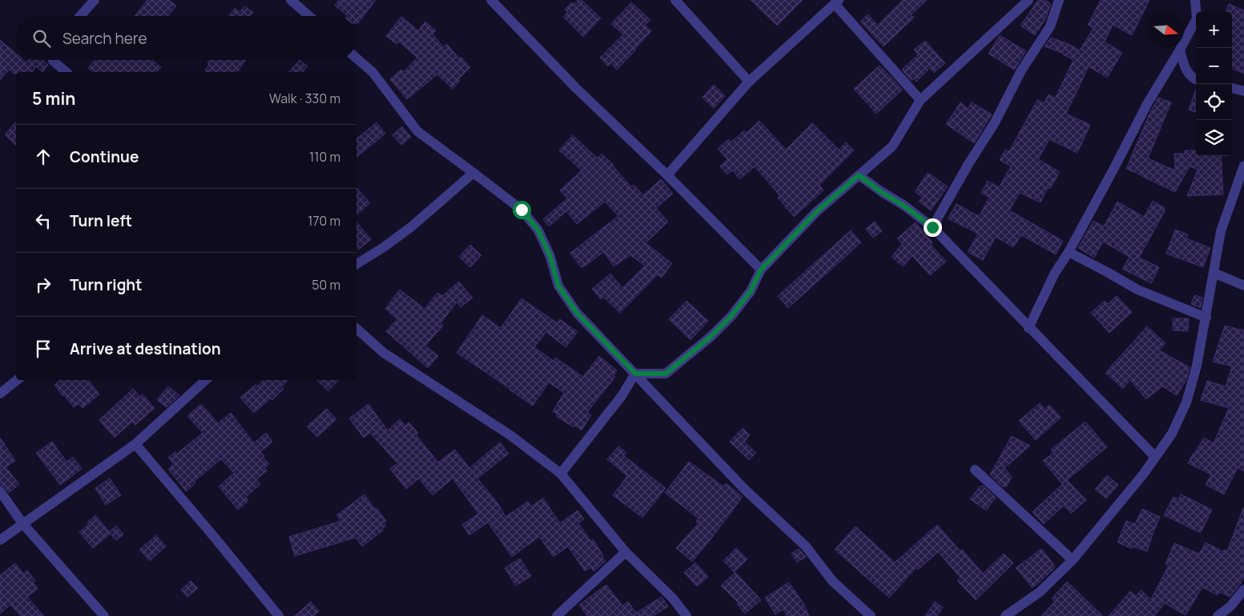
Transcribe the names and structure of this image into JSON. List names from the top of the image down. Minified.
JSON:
{"north":"right","page":{"map_buttons":["+","−"],"search":"Search here","heading":["5 min","Walk · 330 m"],"list":[["Continue","110 m"],["Turn left","170 m"],["Turn right","50 m"],"Arrive at destination"]}}
